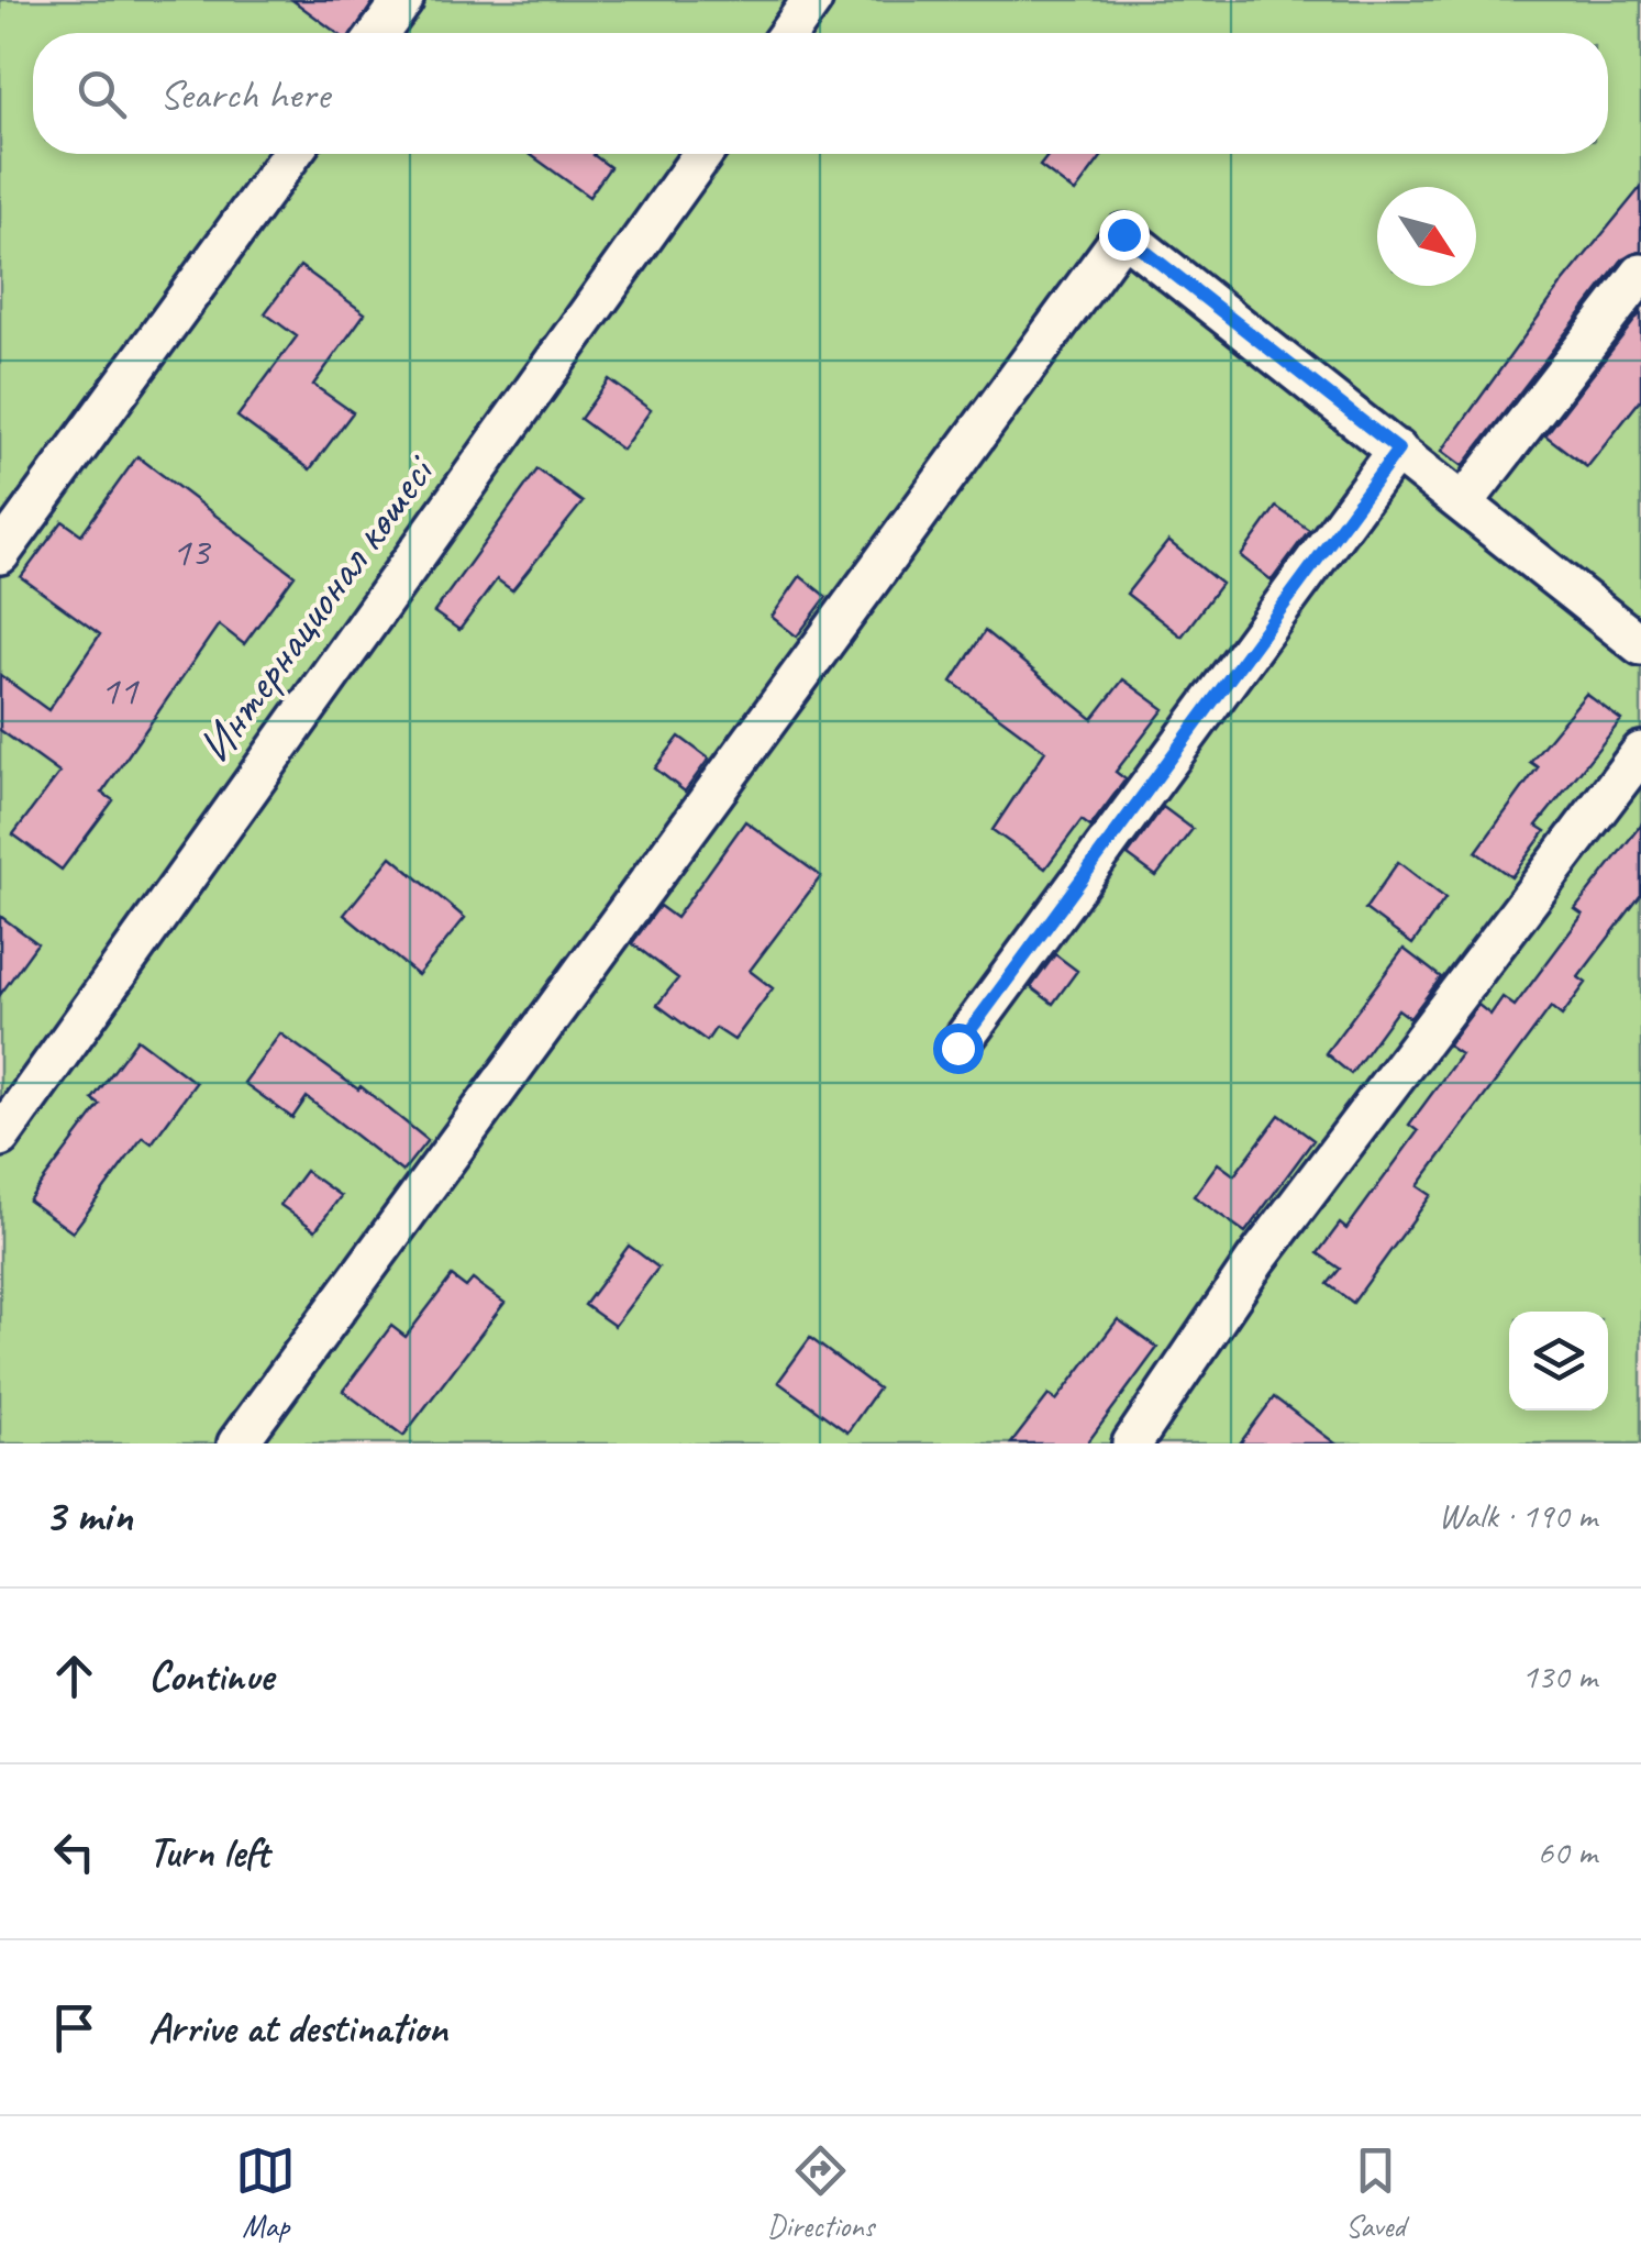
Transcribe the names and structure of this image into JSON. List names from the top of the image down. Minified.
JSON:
{"streets":{"street":["Интернационал көшесі"]},"house_numbers":["13","11"],"north":"bottom right","page":{"search":"Search here","heading":["3 min","Walk · 190 m"],"list":[["Continue","130 m"],["Turn left","60 m"],"Arrive at destination"],"nav":["Map","Directions","Saved"]}}
